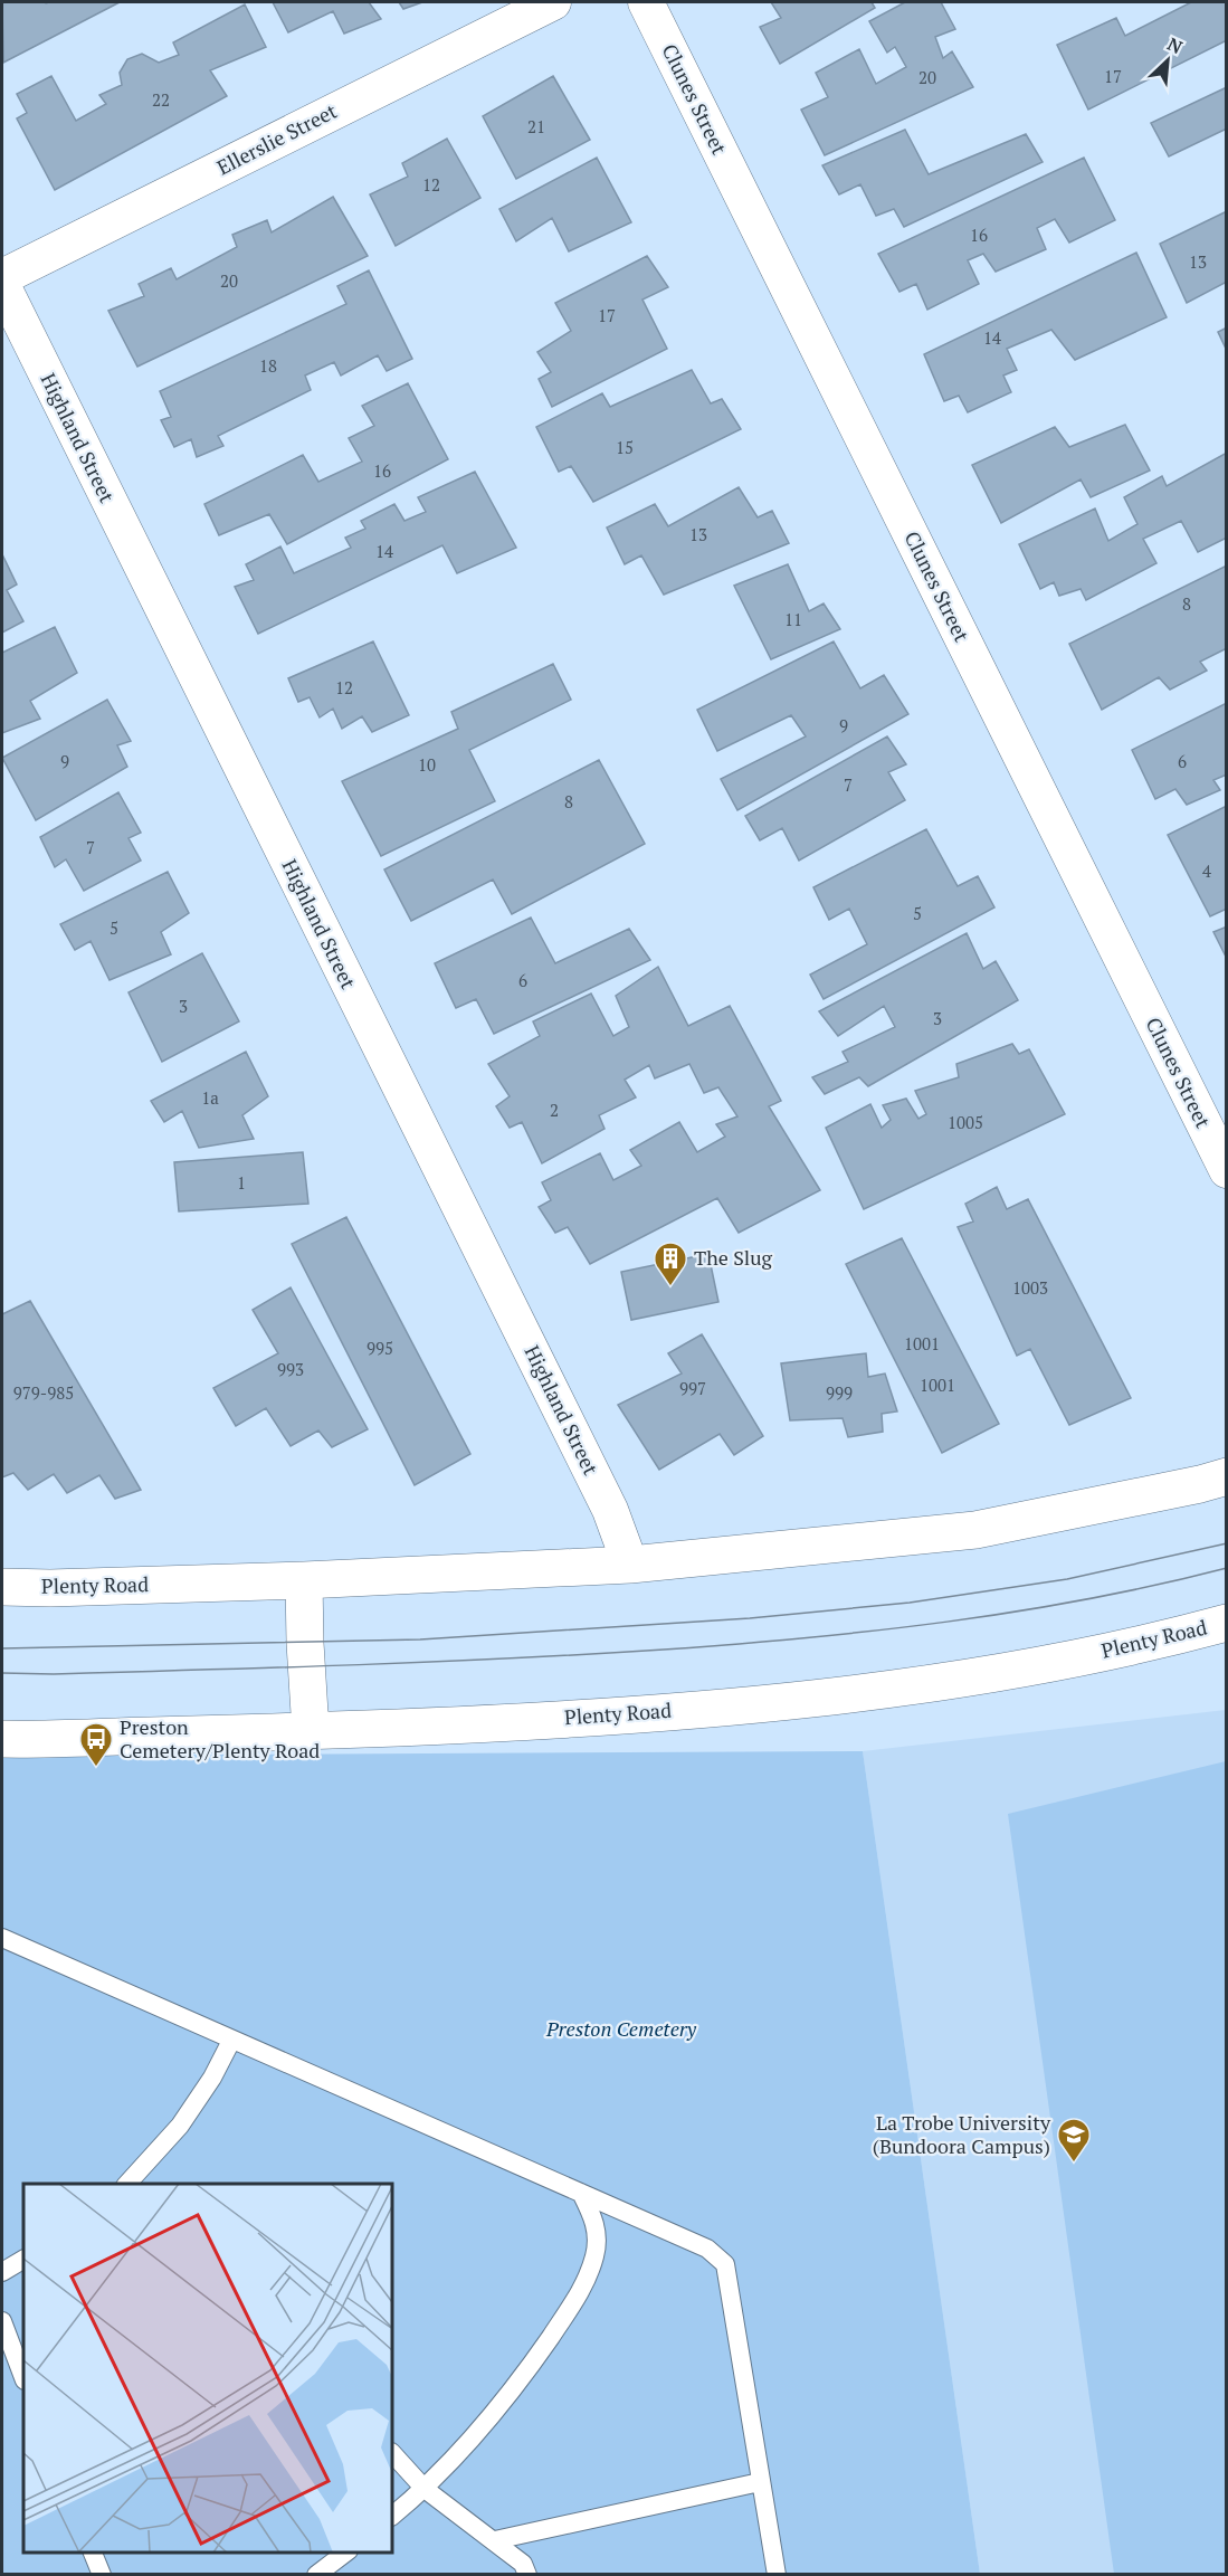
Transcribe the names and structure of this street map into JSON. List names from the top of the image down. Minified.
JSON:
{"streets":{"highway":["Plenty Road"],"street":["Clunes Street","Ellerslie Street","Highland Street"]},"crossings":[["Highland Street","Plenty Road"]],"parks":["Preston Cemetery"],"places":{"building":["The Slug"],"bus stop":["Preston Cemetery/Plenty Road"],"school or university":["La Trobe University (Bundoora Campus)"]},"house_numbers":["17","20","22","21","12","16","13","20","17","14","18","15","16","13","14","8","11","12","9","9","6","10","7","8","7","4","5","5","6","3","3","1a","2","1005","1","1003","1001","995","993","1001","997","979-985","999"],"north":"top right"}
